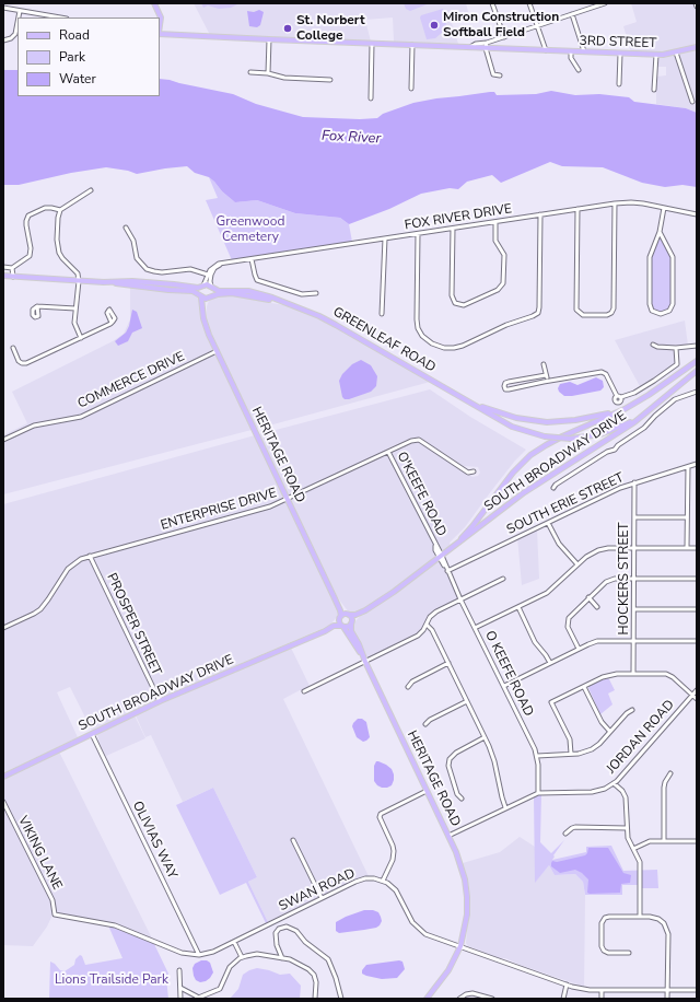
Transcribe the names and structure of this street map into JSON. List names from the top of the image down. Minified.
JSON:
{"streets":{"main road":["3RD STREET","GREENLEAF ROAD","HERITAGE ROAD","SOUTH BROADWAY DRIVE"],"street":["FOX RIVER DRIVE","COMMERCE DRIVE","O'KEEFE ROAD","SOUTH ERIE STREET","ENTERPRISE DRIVE","HOCKERS STREET","PROSPER STREET","O KEEFE ROAD","JORDAN ROAD","OLIVIAS WAY","VIKING LANE","SWAN ROAD"]},"crossings":[["GREENLEAF ROAD","HERITAGE ROAD"],["COMMERCE DRIVE","HERITAGE ROAD"],["HERITAGE ROAD","SOUTH BROADWAY DRIVE"],["HERITAGE ROAD","ENTERPRISE DRIVE"],["HERITAGE ROAD","JORDAN ROAD"],["SOUTH BROADWAY DRIVE","O'KEEFE ROAD"],["SOUTH BROADWAY DRIVE","PROSPER STREET"],["SOUTH BROADWAY DRIVE","OLIVIAS WAY"],["O'KEEFE ROAD","ENTERPRISE DRIVE"],["O'KEEFE ROAD","O KEEFE ROAD"],["SOUTH ERIE STREET","HOCKERS STREET"],["SOUTH ERIE STREET","O KEEFE ROAD"],["ENTERPRISE DRIVE","PROSPER STREET"],["O KEEFE ROAD","JORDAN ROAD"],["OLIVIAS WAY","SWAN ROAD"],["VIKING LANE","SWAN ROAD"]],"water":["Fox River"],"parks":["Greenwood Cemetery","Lions Trailside Park"],"places":["Miron Construction Softball Field","St. Norbert College"],"legend":["Road","Park","Water"]}
